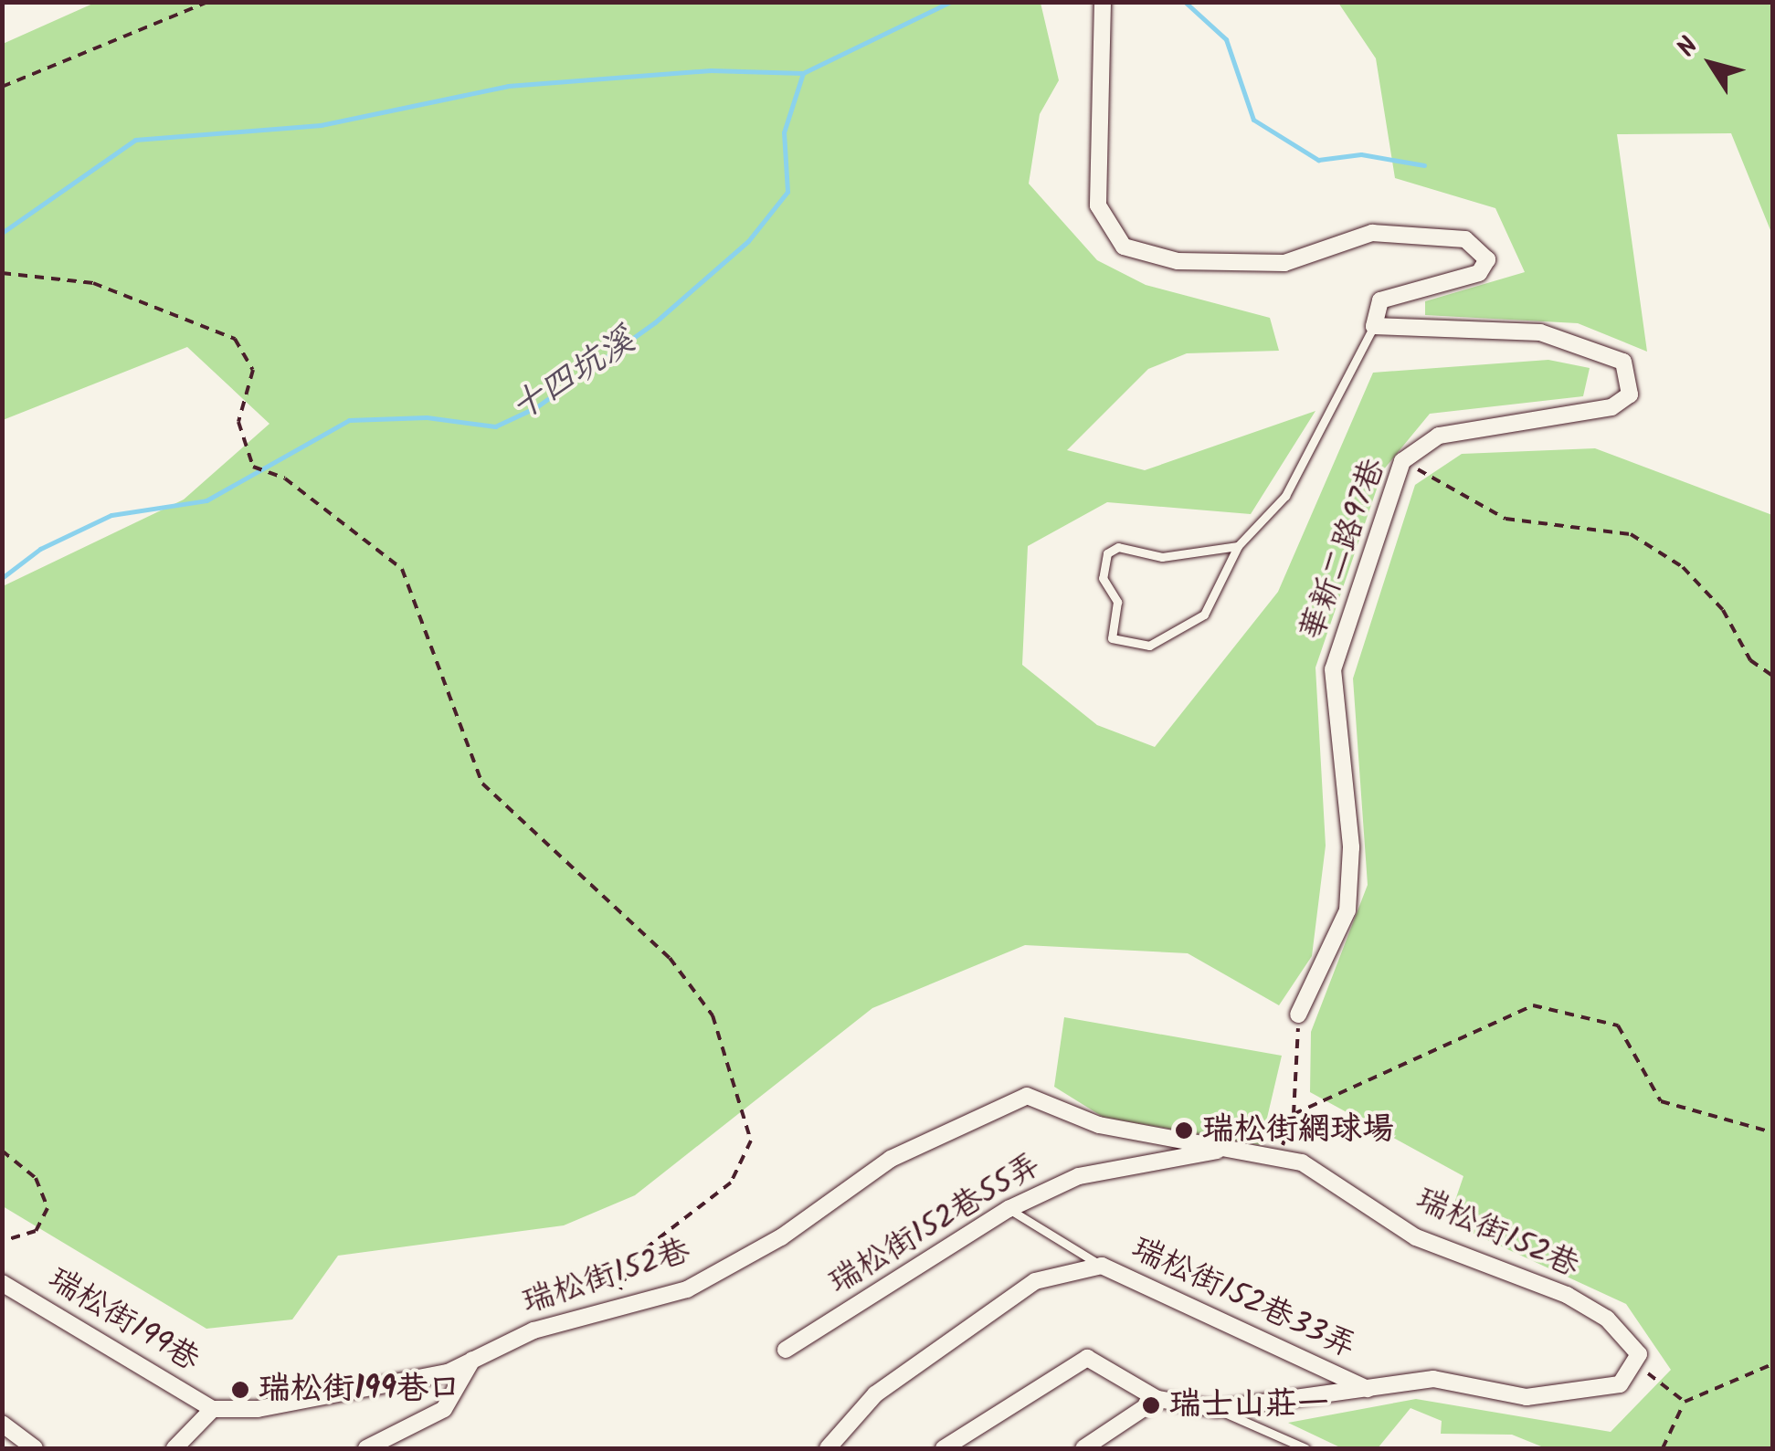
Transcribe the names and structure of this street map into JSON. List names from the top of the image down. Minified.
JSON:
{"streets":{"street":["華新二路97巷","瑞松街152巷55弄","瑞松街152巷","瑞松街152巷33弄","瑞松街199巷"]},"crossings":[["瑞松街152巷55弄","瑞松街152巷"],["瑞松街152巷","瑞松街199巷"]],"water":["十四坑溪"],"places":["瑞松街網球場","瑞松街199巷口","瑞士山莊一"],"north":"top left"}
